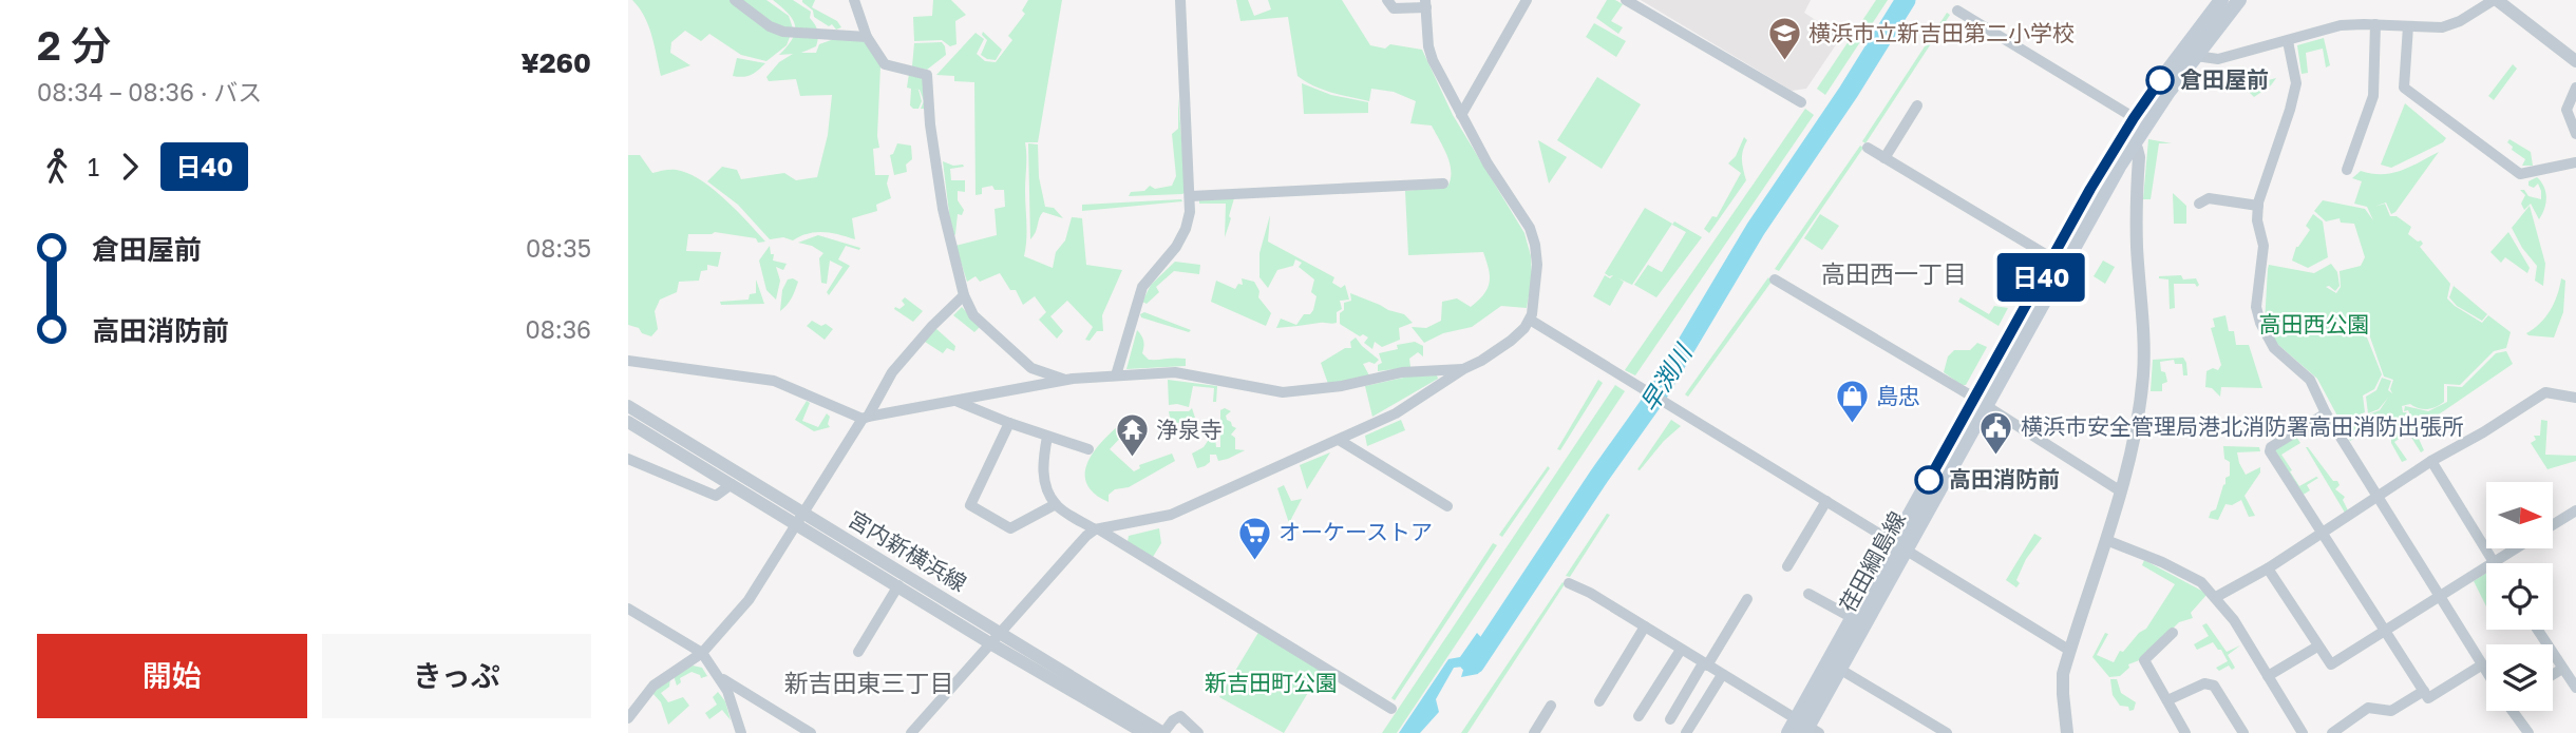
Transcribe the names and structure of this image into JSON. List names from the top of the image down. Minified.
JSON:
{"streets":{"main road":["荏田綱島線"],"street":["宮内新横浜線"]},"districts":["高田西一丁目","新吉田東三丁目"],"water":["早渕川"],"parks":["高田西公園","新吉田町公園"],"places":{"school or university":["横浜市立新吉田第二小学校"],"other":["倉田屋前","高田消防前"],"shop":["島忠"],"public building":["横浜市安全管理局港北消防署高田消防出張所"],"temple":["浄泉寺"],"supermarket":["オーケーストア"]},"lines":["bus line 日40"],"north":"right","page":{"heading":["2 分","08:34 – 08:36 · バス","¥260"],"on_map":"日40","legs":["1","日40"],"list":[{"name":"倉田屋前","value":"08:35"},{"name":"高田消防前","value":"08:36"}],"buttons":["開始","きっぷ"]}}
